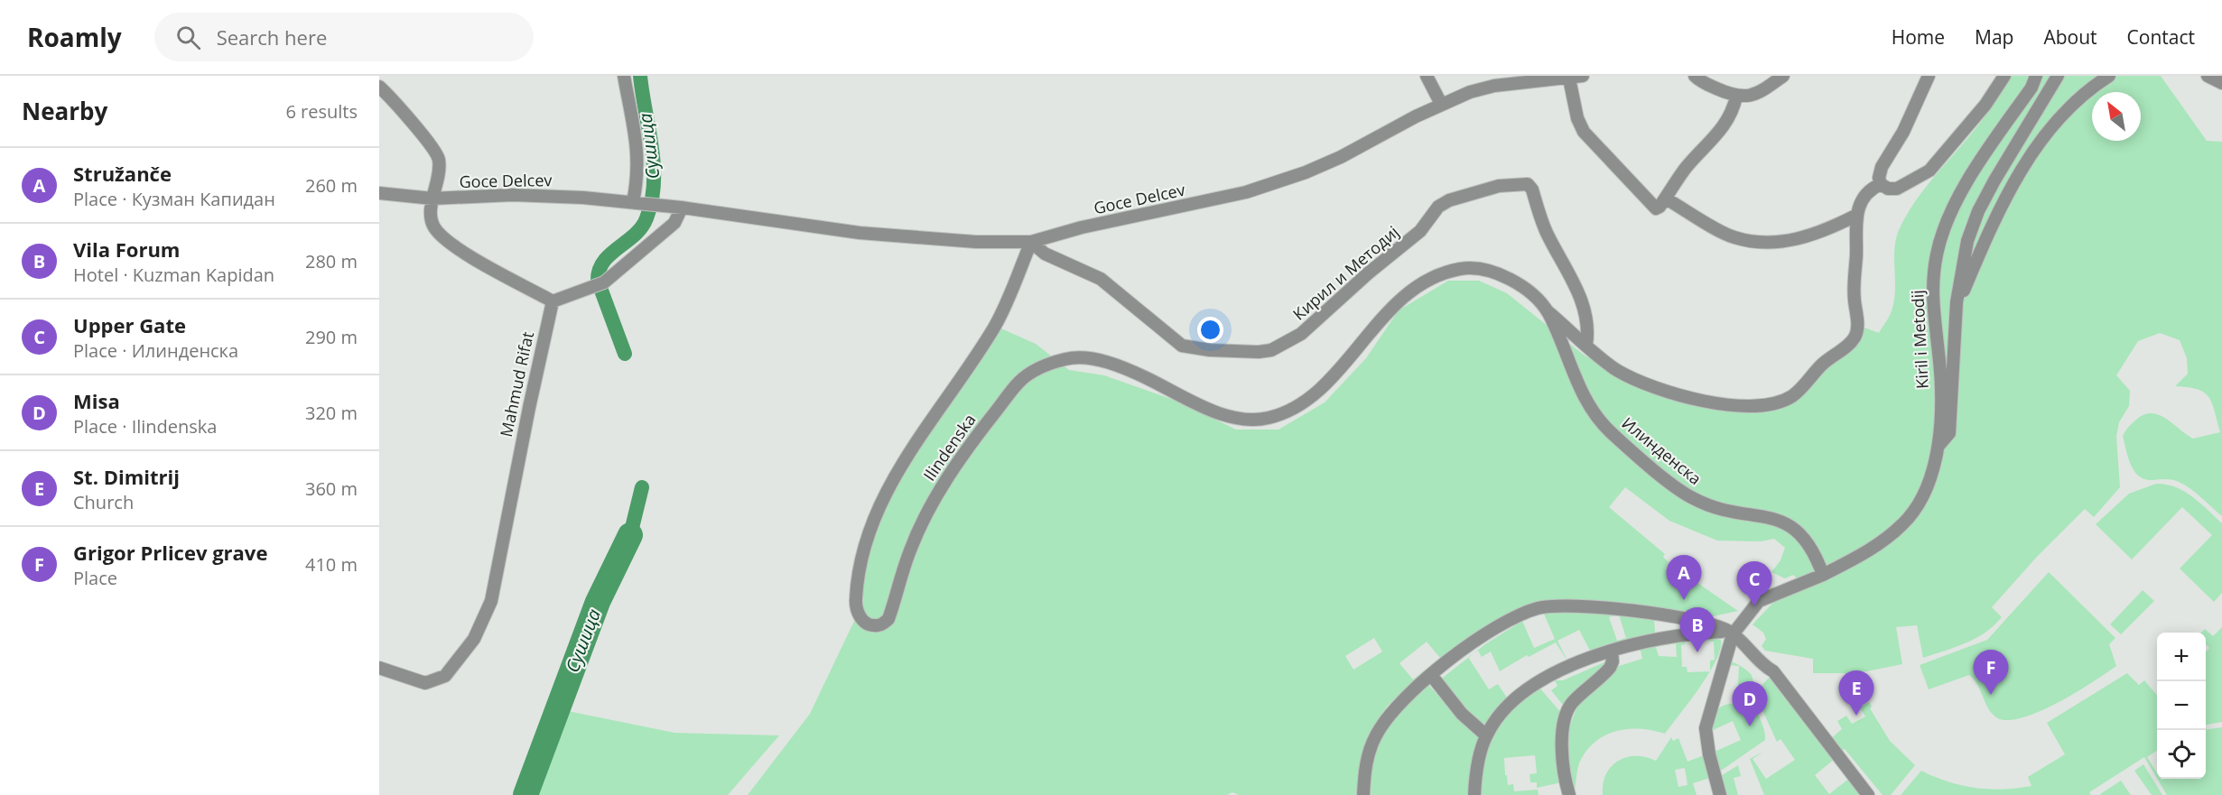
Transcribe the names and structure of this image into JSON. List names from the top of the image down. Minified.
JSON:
{"streets":{"street":["Goce Delcev","Кирил и Методиј","Kiril i Metodij","Mahmud Rifat","Ilindenska","Илинденска"]},"crossings":[["Goce Delcev","Кирил и Методиј"],["Goce Delcev","Ilindenska"],["Кирил и Методиј","Ilindenska"],["Kiril i Metodij","Илинденска"],["Ilindenska","Илинденска"]],"water":["Сушица"],"north":"top left","page":{"header":"Roamly","search":"Search here","nav":["Home","Map","About","Contact"],"heading":["Nearby","6 results"],"list":[{"mark":"A","name":"Stružanče","note":"Place · Кузман Капидан","value":"260 m"},{"mark":"B","name":"Vila Forum","note":"Hotel · Kuzman Kapidan","value":"280 m"},{"mark":"C","name":"Upper Gate","note":"Place · Илинденска","value":"290 m"},{"mark":"D","name":"Misa","note":"Place · Ilindenska","value":"320 m"},{"mark":"E","name":"St. Dimitrij","note":"Church","value":"360 m"},{"mark":"F","name":"Grigor Prlicev grave","note":"Place","value":"410 m"}],"pins":["A","C","B","F","E","D"],"map_buttons":["+","−"]}}
